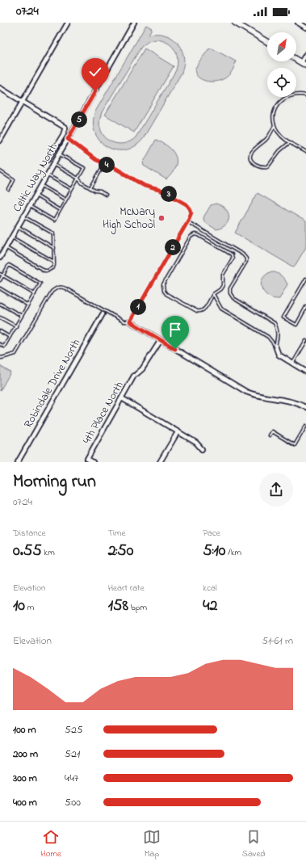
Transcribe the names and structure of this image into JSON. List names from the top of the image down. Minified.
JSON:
{"streets":{"street":["Celtic Way North","Robindale Drive North","4th Place North"]},"places":["McNary High School"],"north":"top right","page":{"status":"07:24","pins":["5","4","3","2","1"],"heading":["Morning run","07:24"],"stats":[["Distance","0.55 km"],["Time","2:50"],["Pace","5:10 /km"],["Elevation","10 m"],["Heart rate","158 bpm"],["kcal","42"]],"chart":["Elevation","51–61 m"],"list":[{"name":"100 m","note":"5:25"},{"name":"200 m","note":"5:21"},{"name":"300 m","note":"4:47"},{"name":"400 m","note":"5:00"}],"tabs":["Home","Map","Saved"]}}
